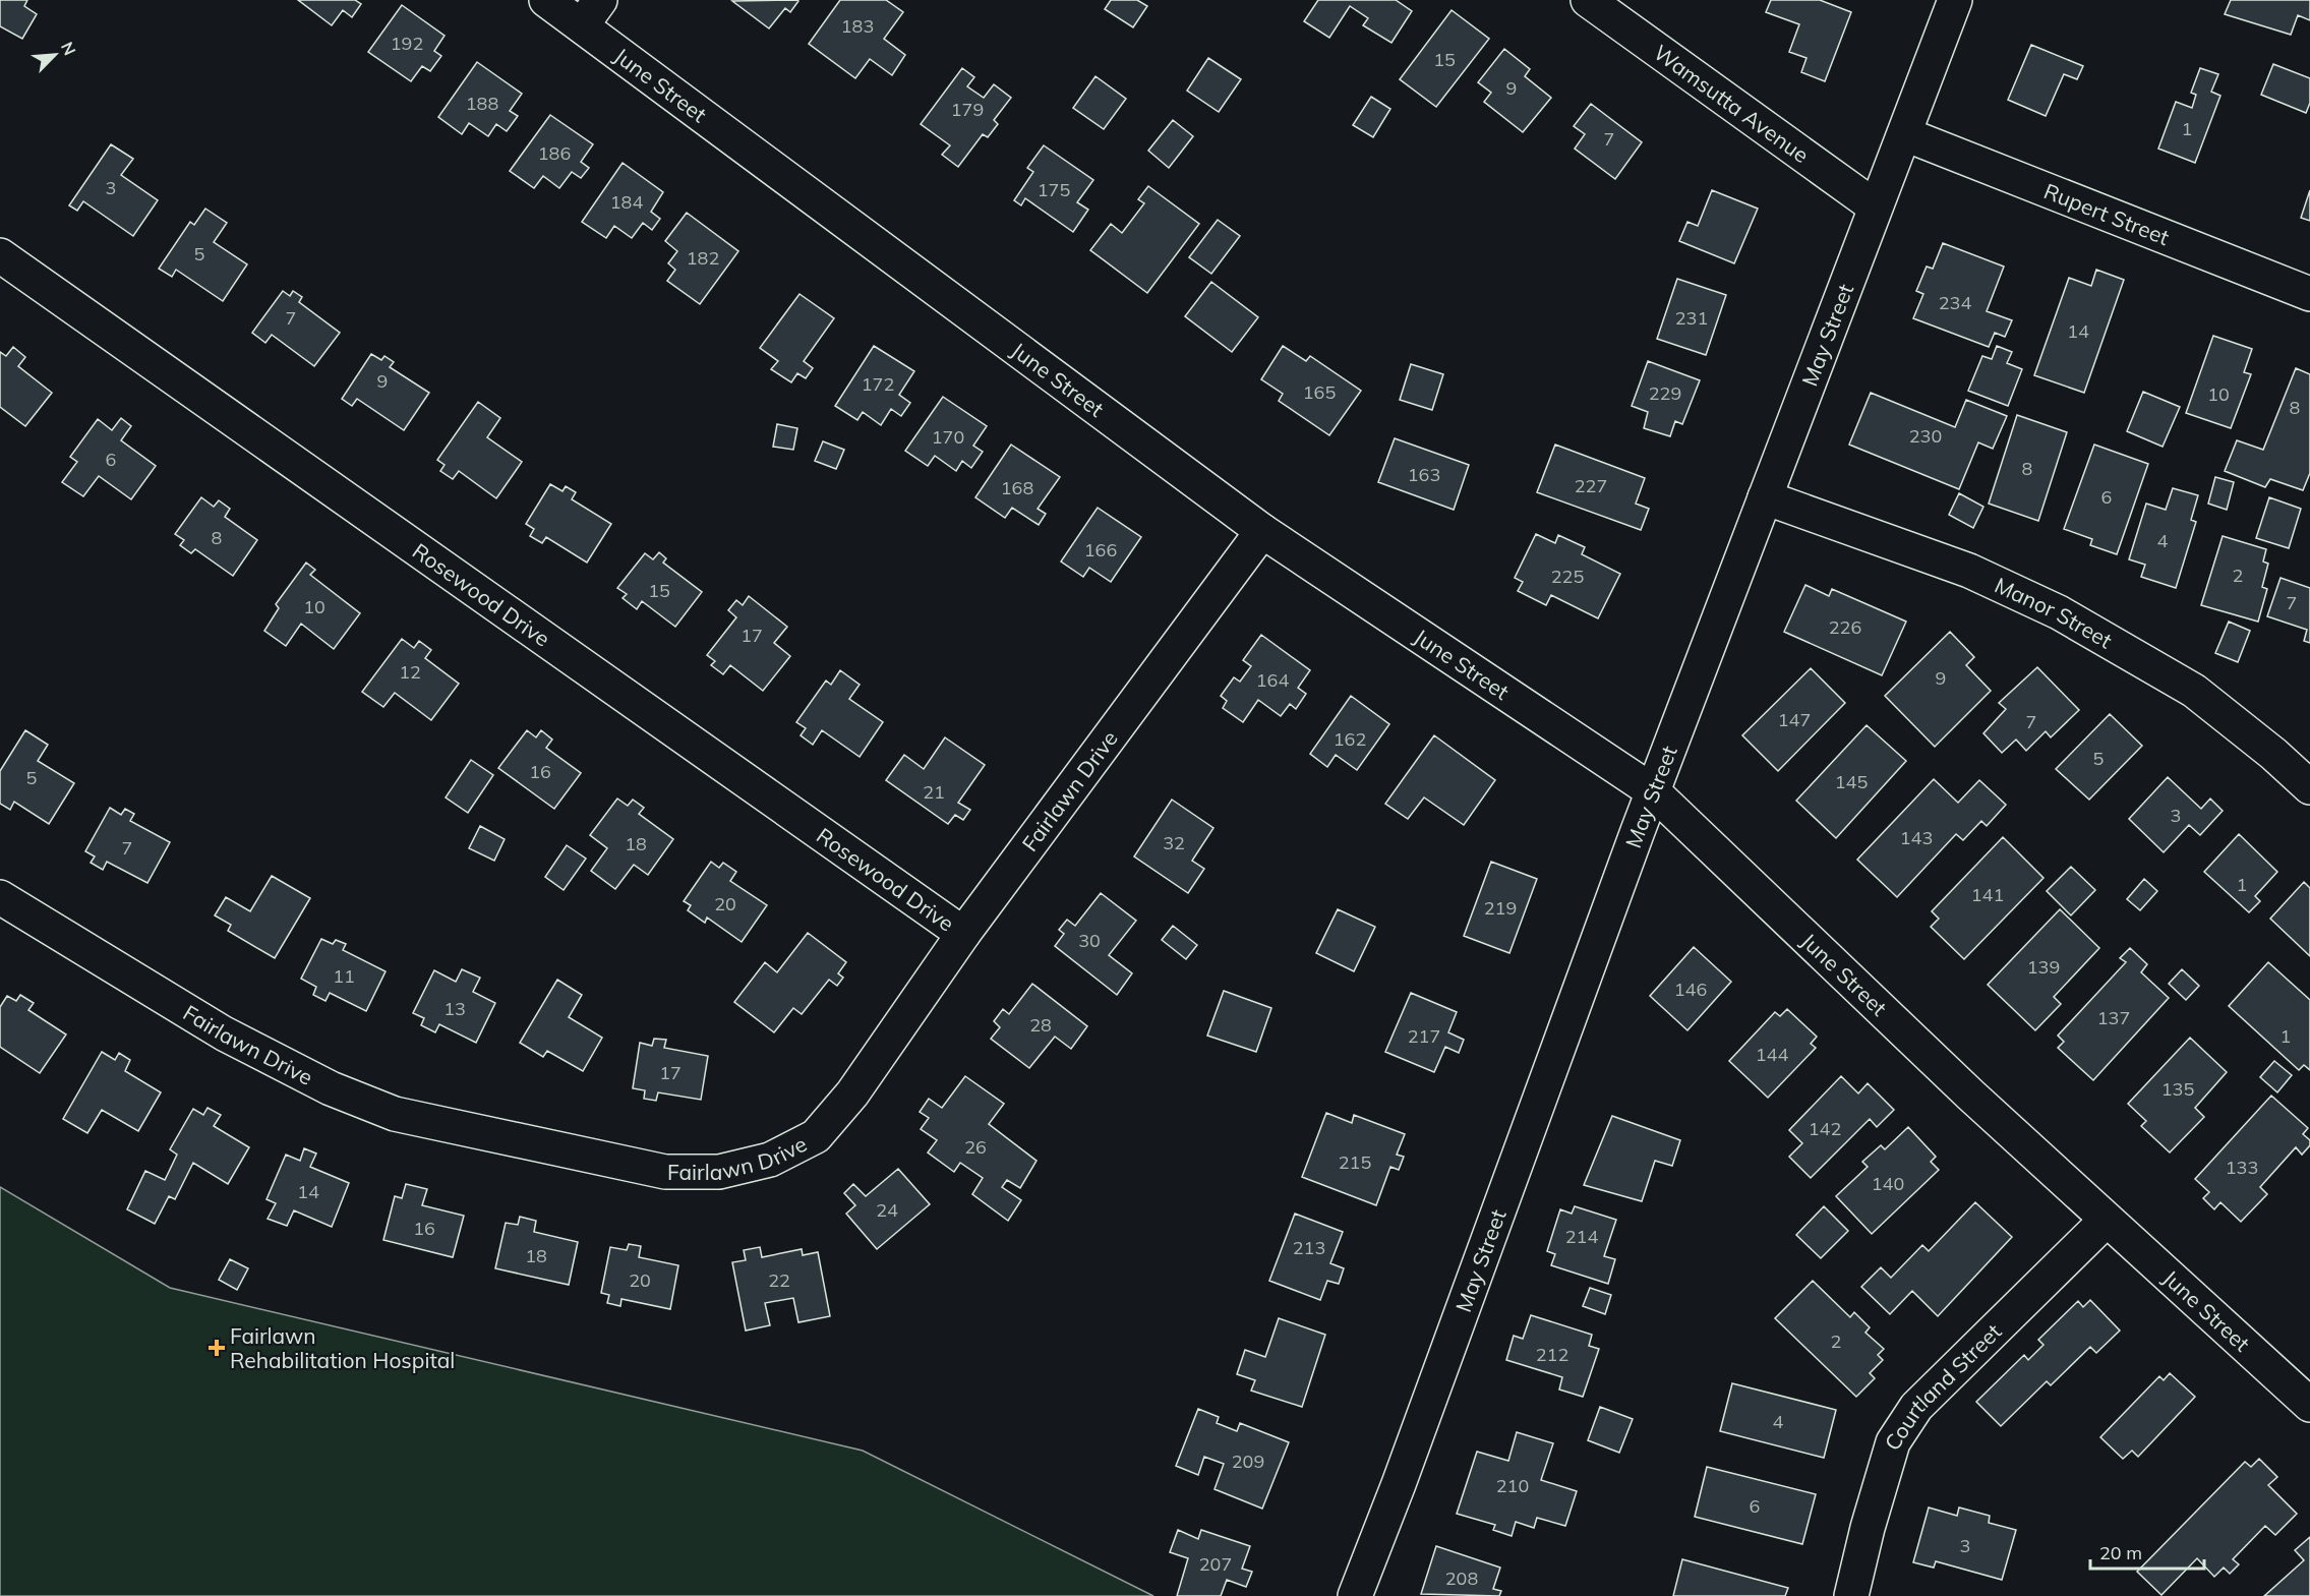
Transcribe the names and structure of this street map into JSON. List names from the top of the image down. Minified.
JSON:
{"streets":{"street":["June Street","Wamsutta Avenue","Rupert Street","May Street","Rosewood Drive","Manor Street","Fairlawn Drive","Courtland Street"]},"crossings":[["June Street","May Street"],["June Street","Fairlawn Drive"],["June Street","Courtland Street"],["Wamsutta Avenue","May Street"],["Rupert Street","May Street"],["May Street","Manor Street"],["Rosewood Drive","Fairlawn Drive"]],"places":{"health":["Fairlawn Rehabilitation Hospital"]},"house_numbers":["183","192","15","9","188","179","1","7","186","3","175","184","5","182","234","7","231","14","9","172","165","229","10","8","230","170","6","8","163","227","168","6","8","4","166","2","225","15","7","10","226","17","12","9","164","147","7","162","5","16","5","145","21","3","143","32","18","7","1","141","20","219","30","139","11","146","13","137","28","217","1","144","17","135","142","26","215","133","140","14","24","16","214","213","18","20","22","2","212","4","209","210","6","3","207","208"],"scale_bar":"20 m","north":"top right"}
